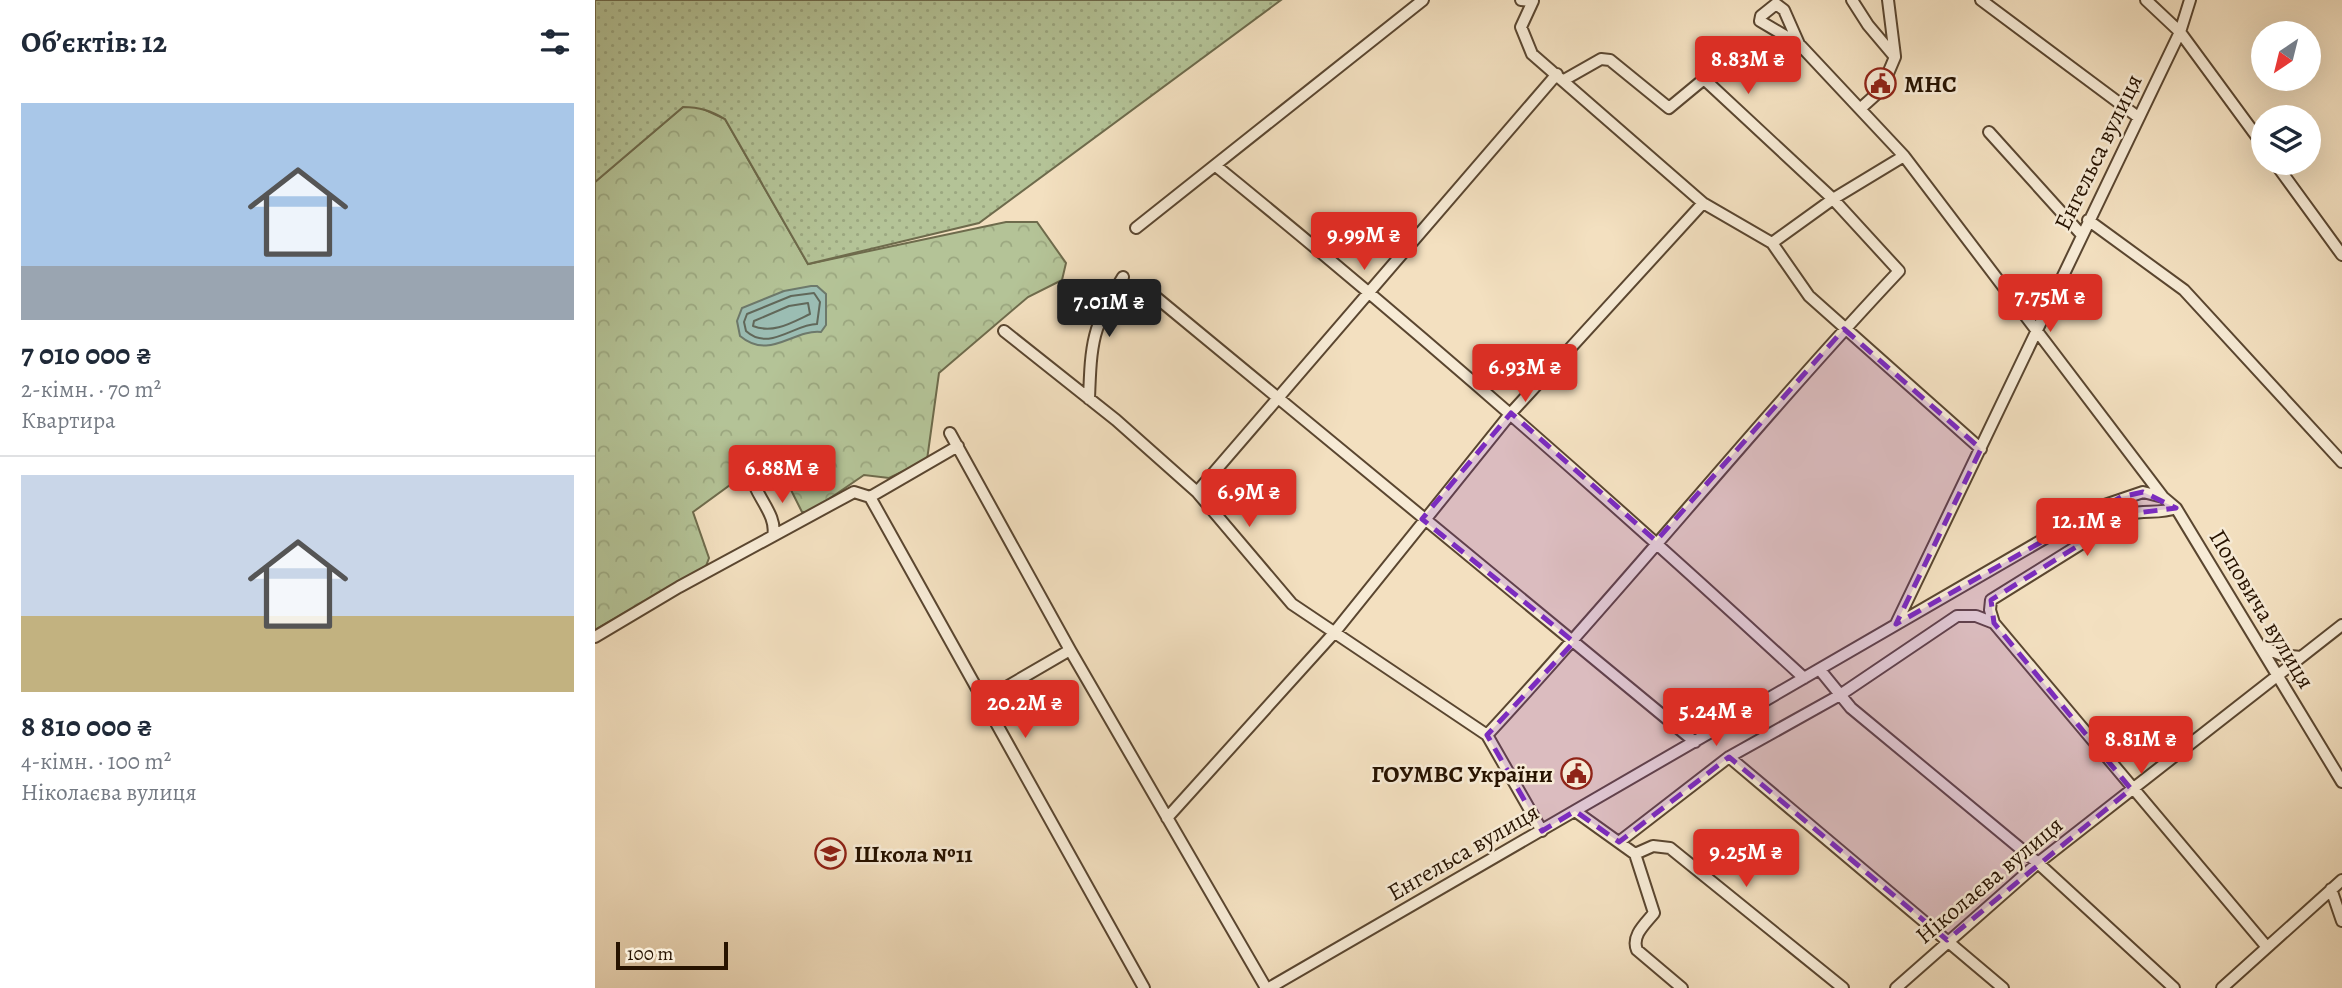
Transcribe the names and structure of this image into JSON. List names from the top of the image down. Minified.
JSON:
{"streets":{"street":["Енгельса вулиця","Поповича вулиця","Ніколаєва вулиця"]},"crossings":[["Енгельса вулиця","Поповича вулиця"],["Поповича вулиця","Ніколаєва вулиця"]],"places":{"public building":["МНС","ГОУМВС України"],"school or university":["Школа №11"]},"scale_bar":"100 m","north":"bottom left","page":{"heading":"Об’єктів: 12","price":["8.83M ₴","9.99M ₴","7.75M ₴","7.01M ₴","6.93M ₴","6.88M ₴","6.9M ₴","12.1M ₴","20.2M ₴","5.24M ₴","8.81M ₴","9.25M ₴"],"list":[{"name":"7 010 000 ₴","note":"2-кімн. · 70 m² · Квартира"},{"name":"8 810 000 ₴","note":"4-кімн. · 100 m² · Ніколаєва вулиця"}],"scale":"100 m"}}
